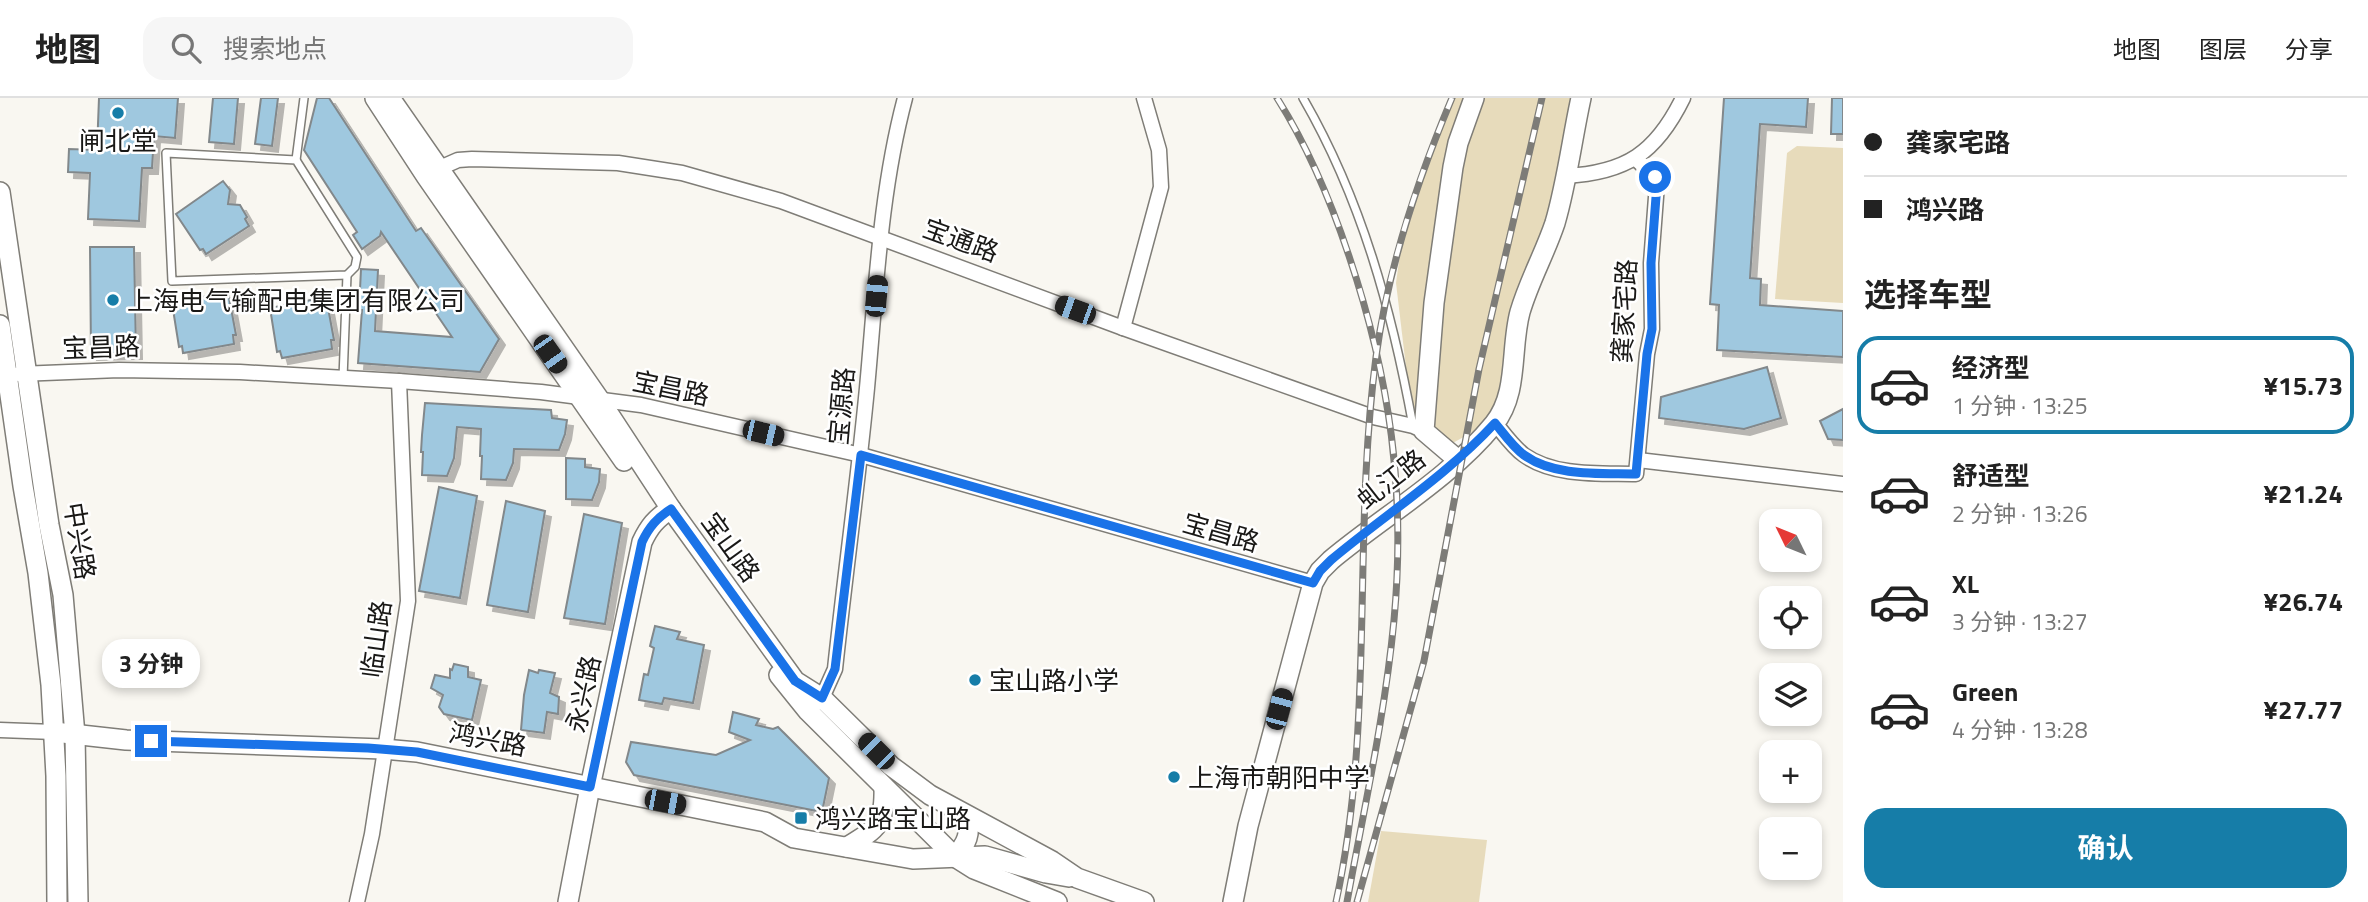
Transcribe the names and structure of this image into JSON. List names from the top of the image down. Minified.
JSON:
{"streets":{"main road":["宝通路","虬江路","中兴路","宝山路","永兴路","鸿兴路"],"street":["龚家宅路","宝昌路","宝源路","临山路"]},"crossings":[["宝通路","宝源路"],["宝通路","虬江路"],["宝通路","宝山路"],["宝昌路","宝源路"],["宝昌路","虬江路"],["宝昌路","中兴路"],["宝昌路","宝山路"],["宝昌路","临山路"],["宝源路","宝山路"],["中兴路","鸿兴路"],["宝山路","永兴路"],["宝山路","鸿兴路"],["临山路","鸿兴路"],["永兴路","鸿兴路"]],"places":{"other":["闸北堂","上海电气输配电集团有限公司","宝山路小学","上海市朝阳中学"],"transit":["鸿兴路宝山路"]},"north":"top left","page":{"header":"地图","search":"搜索地点","nav":["地图","图层","分享"],"banner":["龚家宅路","鸿兴路"],"heading":"选择车型","list":[{"name":"经济型","note":"1 分钟 · 13:25","value":"¥15.73"},{"name":"舒适型","note":"2 分钟 · 13:26","value":"¥21.24"},{"name":"XL","note":"3 分钟 · 13:27","value":"¥26.74"},{"name":"Green","note":"4 分钟 · 13:28","value":"¥27.77"}],"map_buttons":["+","−"],"bubble":"3 分钟","buttons":"确认"}}
